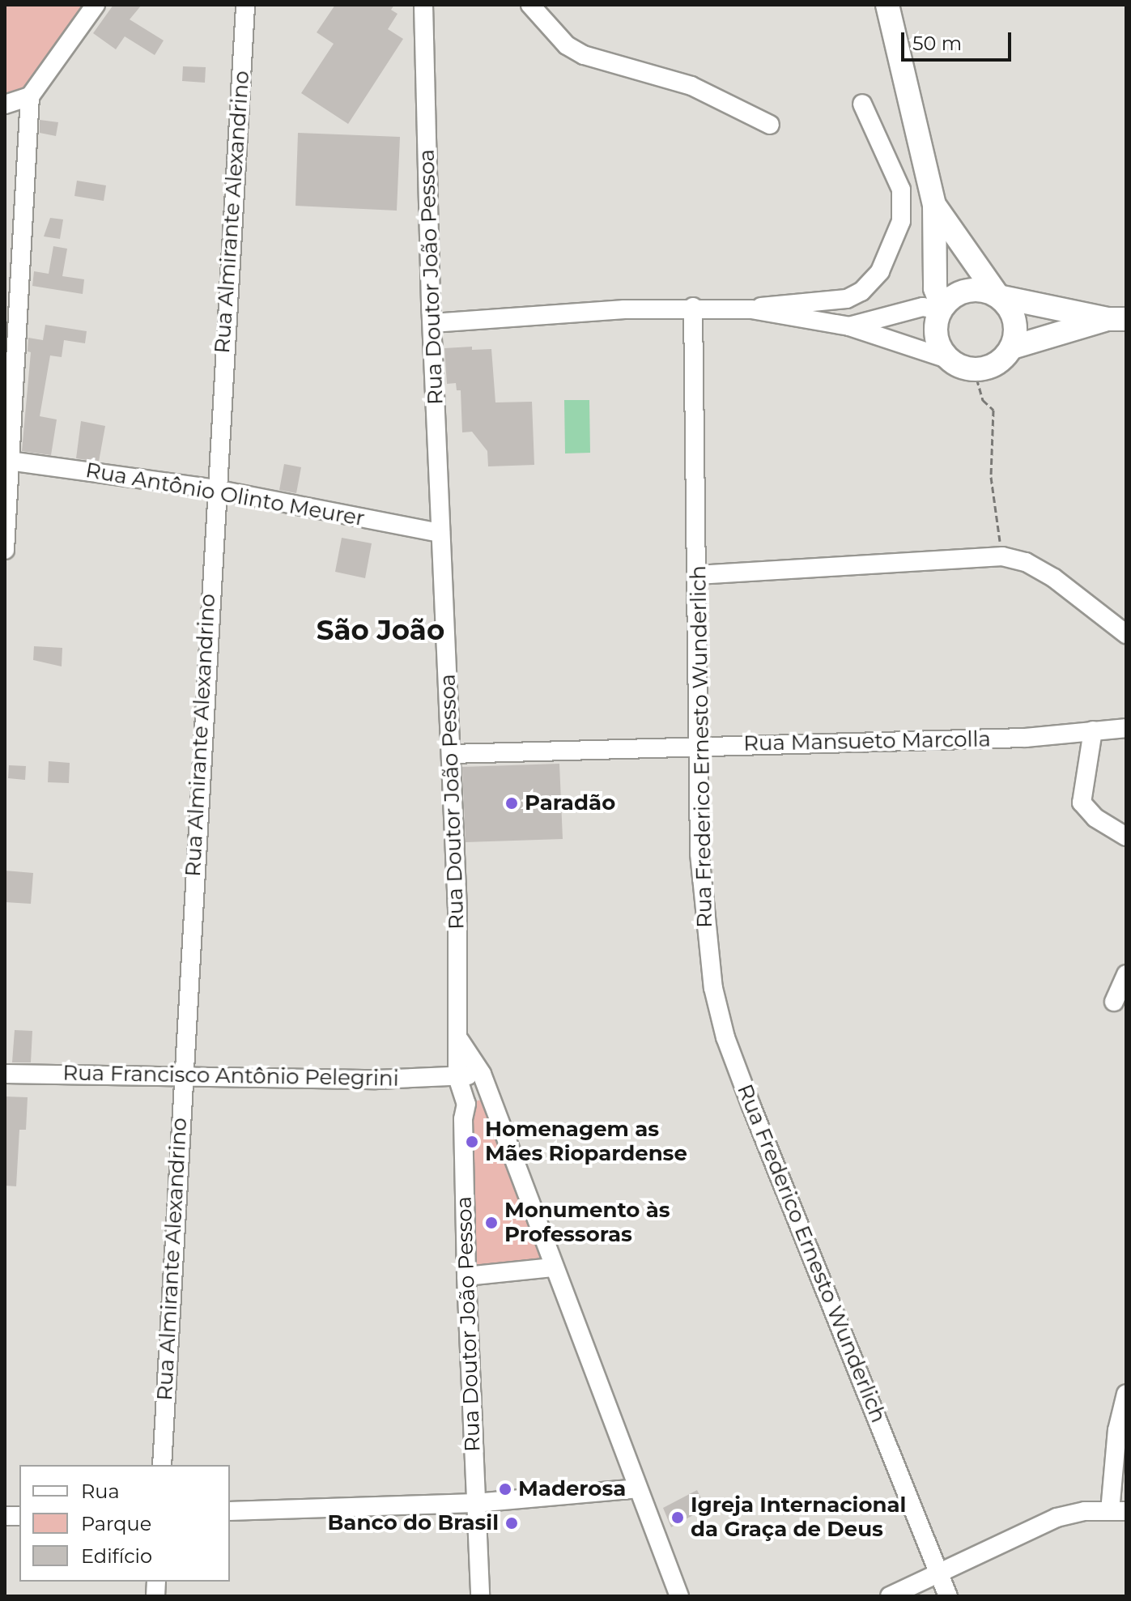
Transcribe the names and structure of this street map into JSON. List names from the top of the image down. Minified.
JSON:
{"streets":{"street":["Rua Almirante Alexandrino","Rua Doutor João Pessoa","Rua Antônio Olinto Meurer","Rua Mansueto Marcolla","Rua Frederico Ernesto Wunderlich","Rua Francisco Antônio Pelegrini"]},"crossings":[["Rua Almirante Alexandrino","Rua Antônio Olinto Meurer"],["Rua Almirante Alexandrino","Rua Francisco Antônio Pelegrini"],["Rua Doutor João Pessoa","Rua Antônio Olinto Meurer"],["Rua Doutor João Pessoa","Rua Mansueto Marcolla"],["Rua Doutor João Pessoa","Rua Francisco Antônio Pelegrini"],["Rua Mansueto Marcolla","Rua Frederico Ernesto Wunderlich"]],"districts":["São João"],"places":["Paradão","Homenagem as Mães Riopardense","Monumento às Professoras","Maderosa","Igreja Internacional da Graça de Deus","Banco do Brasil"],"legend":["Rua","Parque","Edifício"],"scale_bar":"50 m"}
